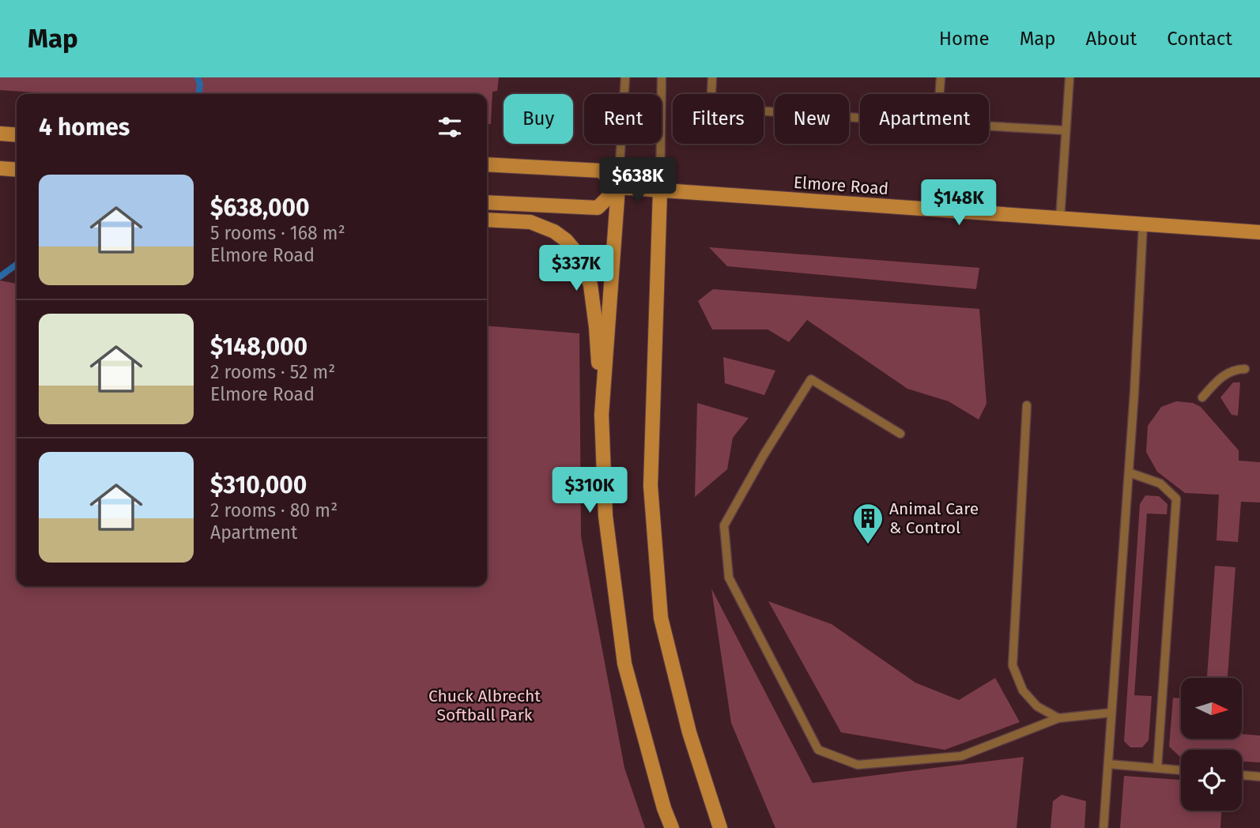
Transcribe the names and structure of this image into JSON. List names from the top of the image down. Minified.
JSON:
{"streets":{"street":["Elmore Road"]},"parks":["Chuck Albrecht Softball Park"],"places":{"building":["Animal Care & Control"]},"north":"right","page":{"header":"Map","nav":["Home","Map","About","Contact"],"chip":["Buy","Rent","Filters","New","Apartment"],"heading":"4 homes","price":["$638K","$148K","$337K","$310K"],"list":[{"name":"$638,000","note":"5 rooms · 168 m² · Elmore Road"},{"name":"$148,000","note":"2 rooms · 52 m² · Elmore Road"},{"name":"$310,000","note":"2 rooms · 80 m² · Apartment"}]}}
